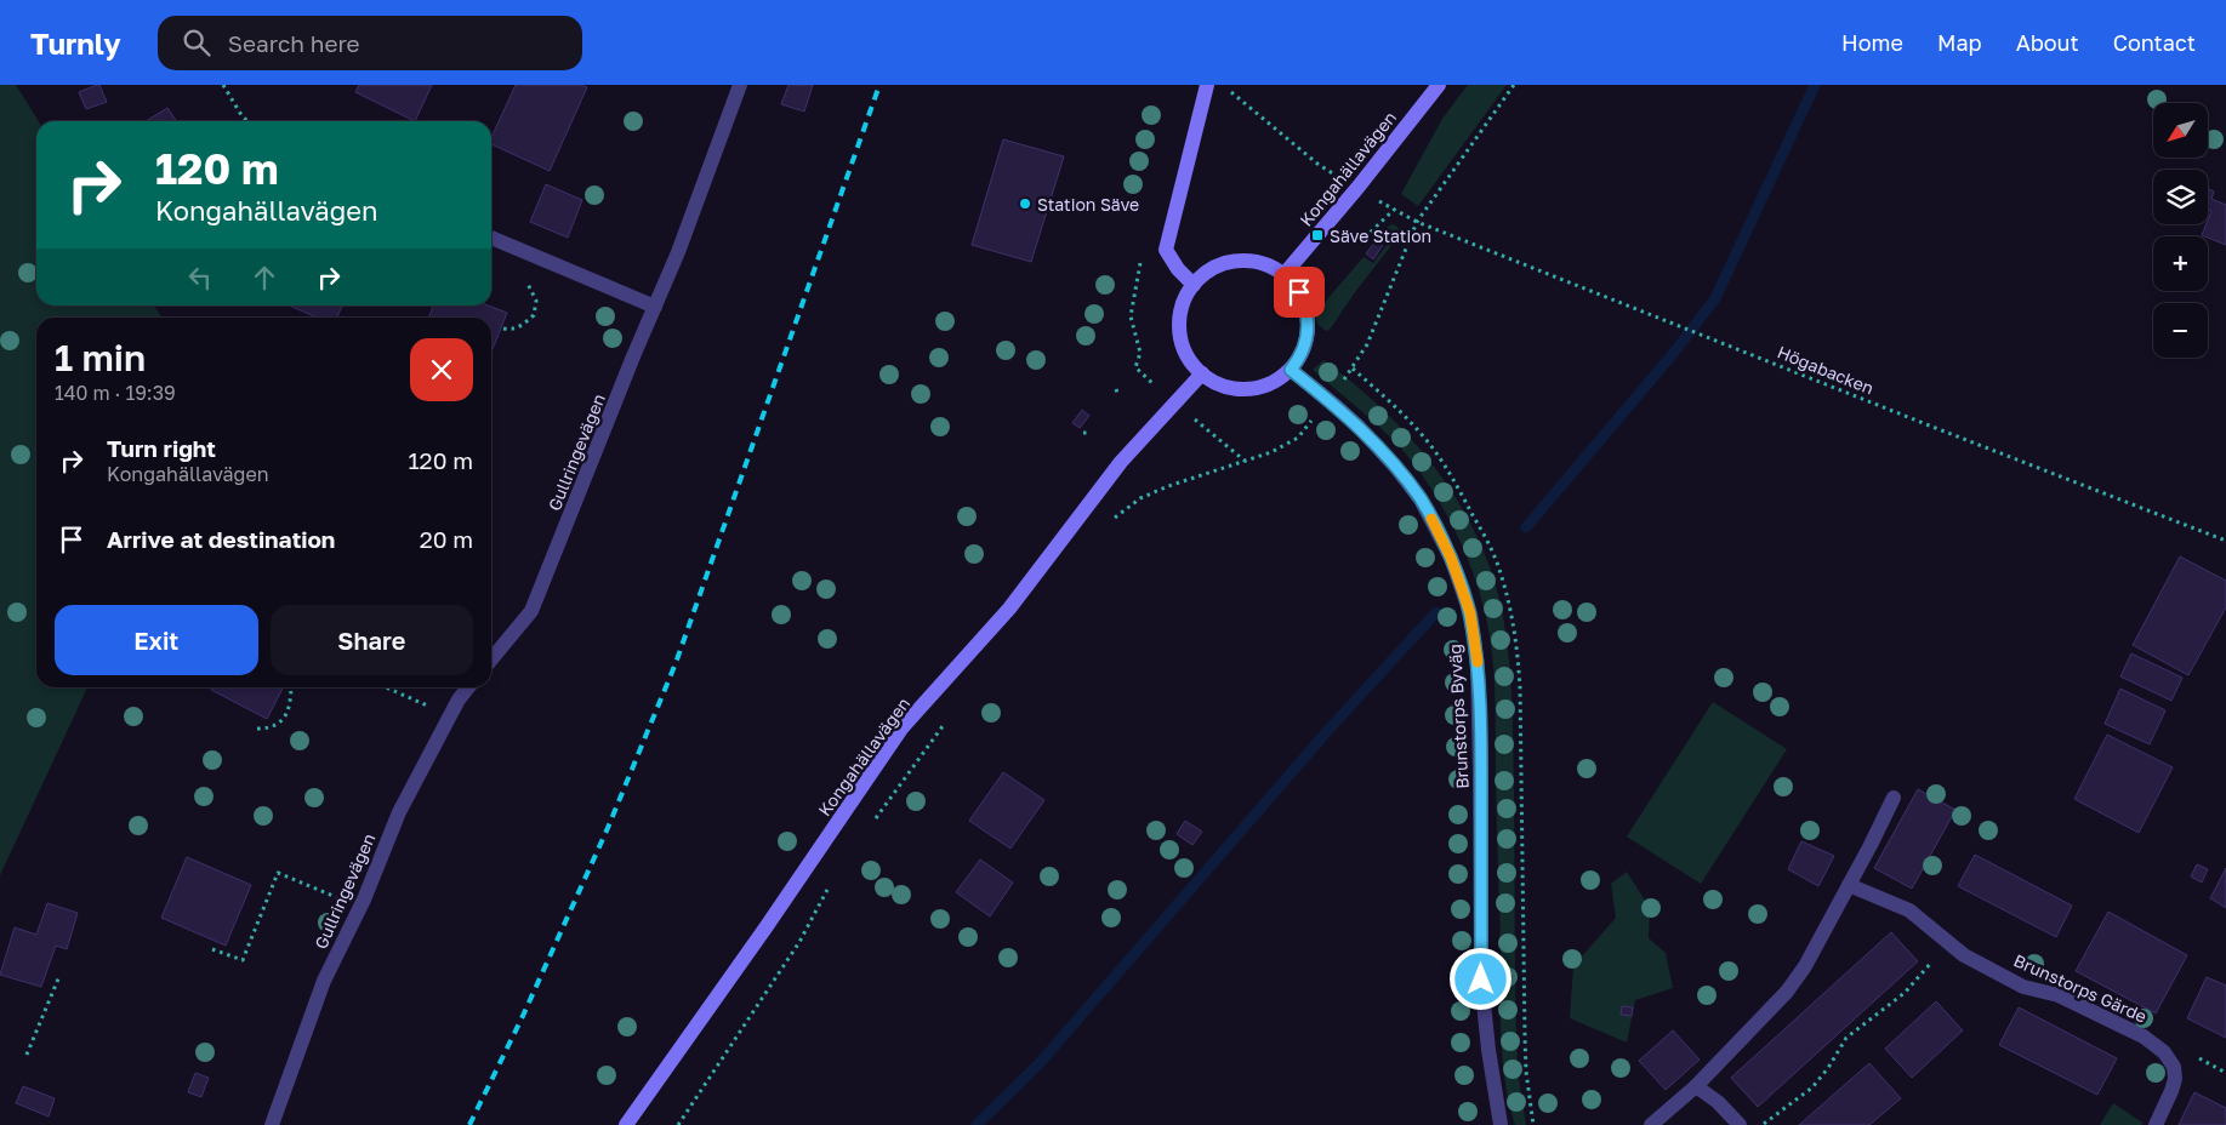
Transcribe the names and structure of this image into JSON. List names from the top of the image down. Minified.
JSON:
{"streets":{"main road":["Kongahällavägen"],"street":["Gullringevägen","Brunstorps Byväg","Brunstorps Gärde"],"path":["Högabacken"]},"crossings":[["Kongahällavägen","Högabacken"],["Kongahällavägen","Brunstorps Byväg"]],"places":{"other":["Station Säve"],"transit":["Säve Station"]},"north":"bottom left","page":{"header":"Turnly","search":"Search here","nav":["Home","Map","About","Contact"],"map_buttons":["+","−"],"turn":["120 m","Kongahällavägen"],"heading":["1 min","140 m · 19:39"],"list":[{"name":"Turn right","note":"Kongahällavägen","value":"120 m"},{"name":"Arrive at destination","value":"20 m"}],"buttons":["Exit","Share"]}}
